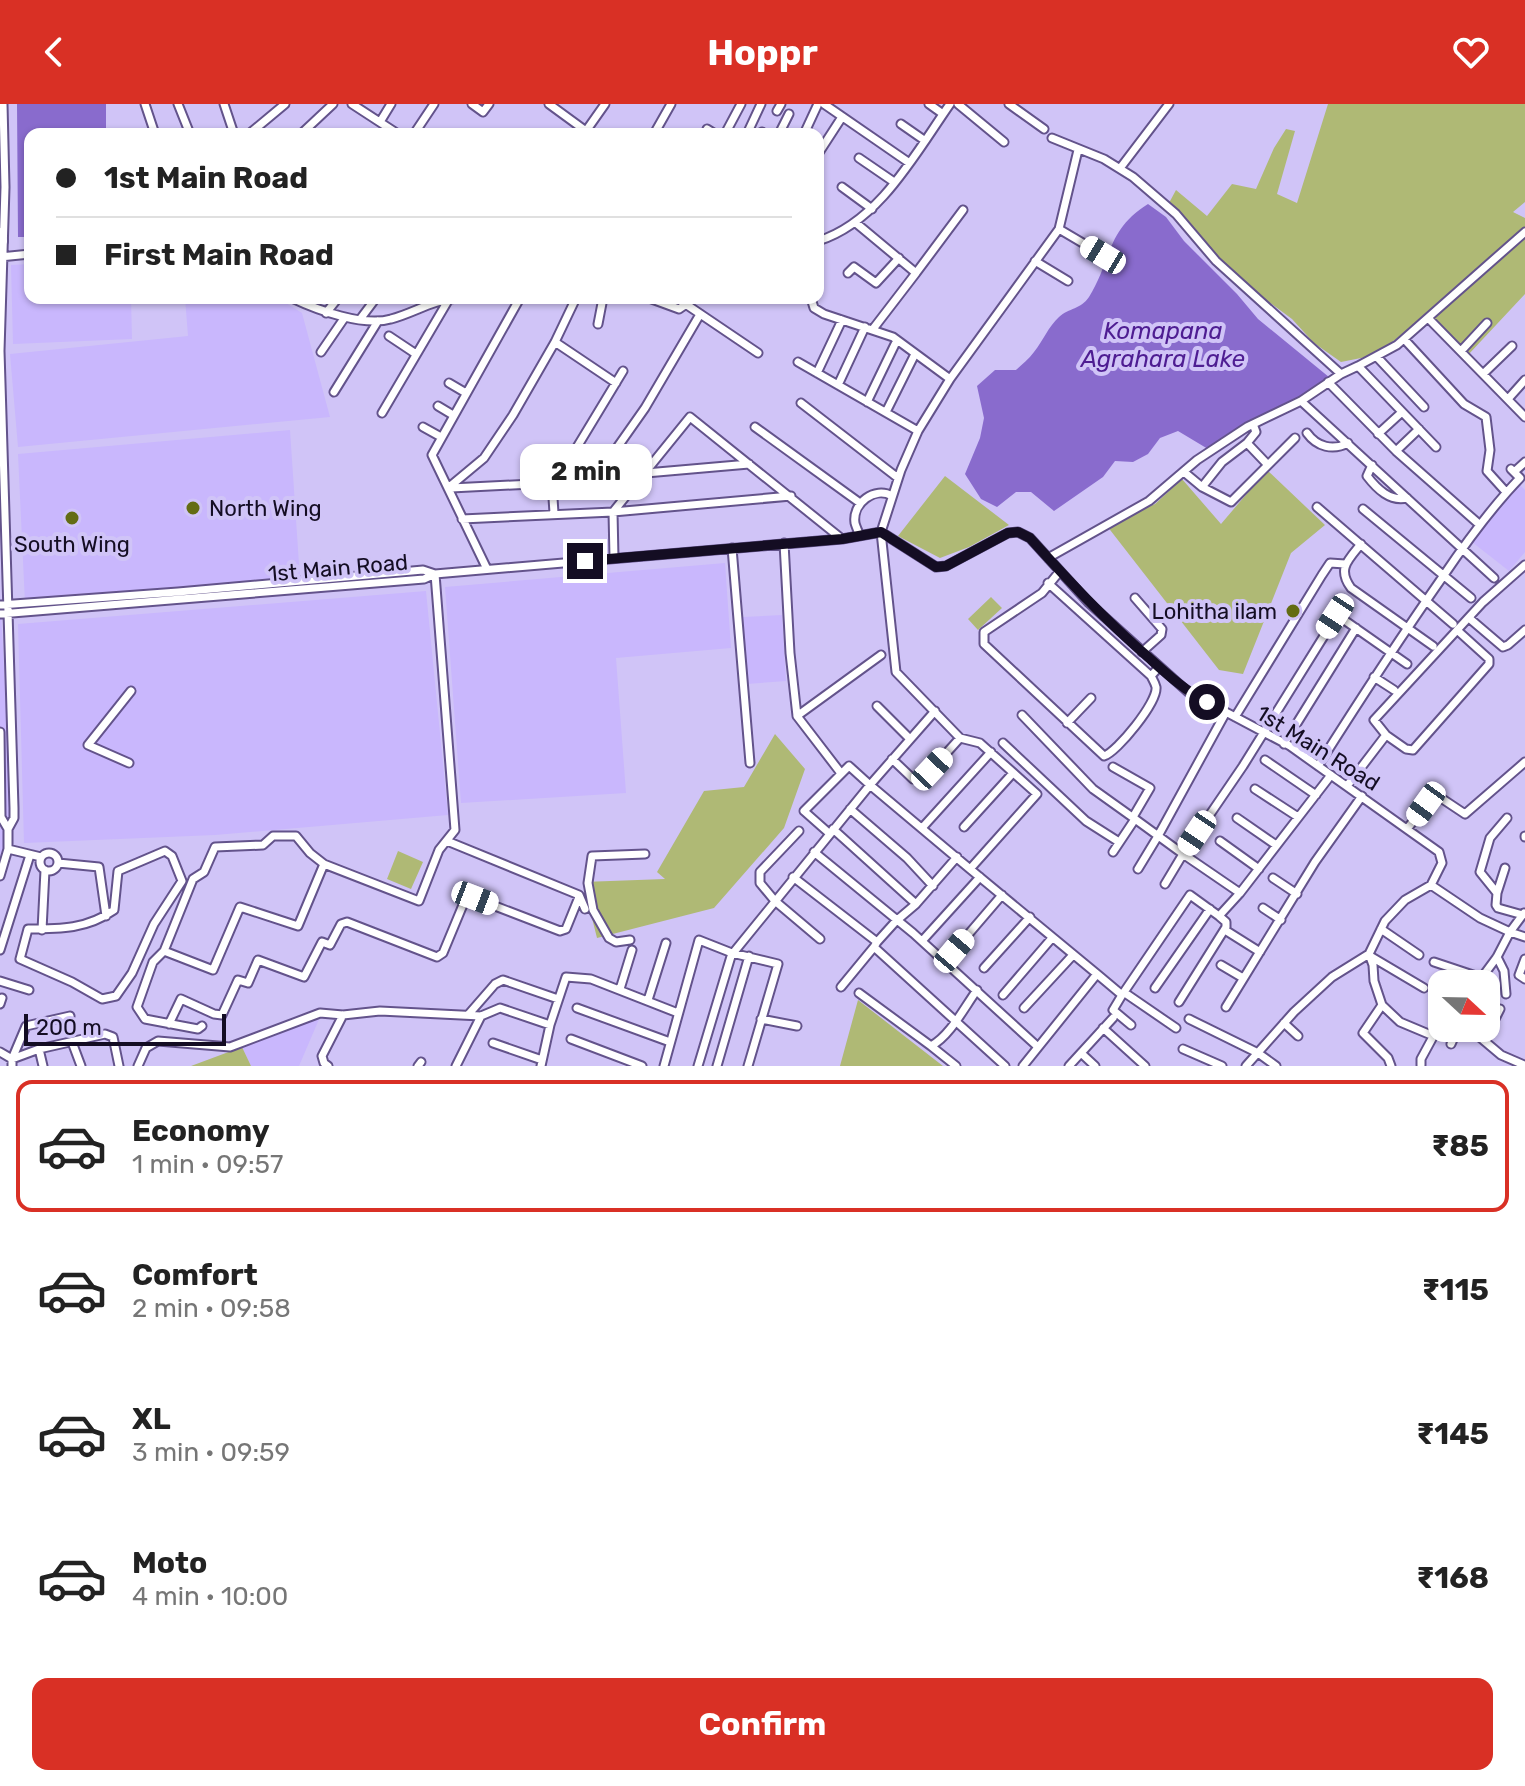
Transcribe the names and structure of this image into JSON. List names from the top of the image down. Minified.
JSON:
{"streets":{"street":["1st Main Road"]},"water":["Komapana Agrahara Lake"],"places":["North Wing","South Wing","Lohitha ilam"],"scale_bar":"200 m","north":"right","page":{"header":"Hoppr","banner":["1st Main Road","First Main Road"],"bubble":"2 min","scale":"200 m","list":[{"name":"Economy","note":"1 min · 09:57","value":"₹85"},{"name":"Comfort","note":"2 min · 09:58","value":"₹115"},{"name":"XL","note":"3 min · 09:59","value":"₹145"},{"name":"Moto","note":"4 min · 10:00","value":"₹168"}],"buttons":"Confirm"}}
